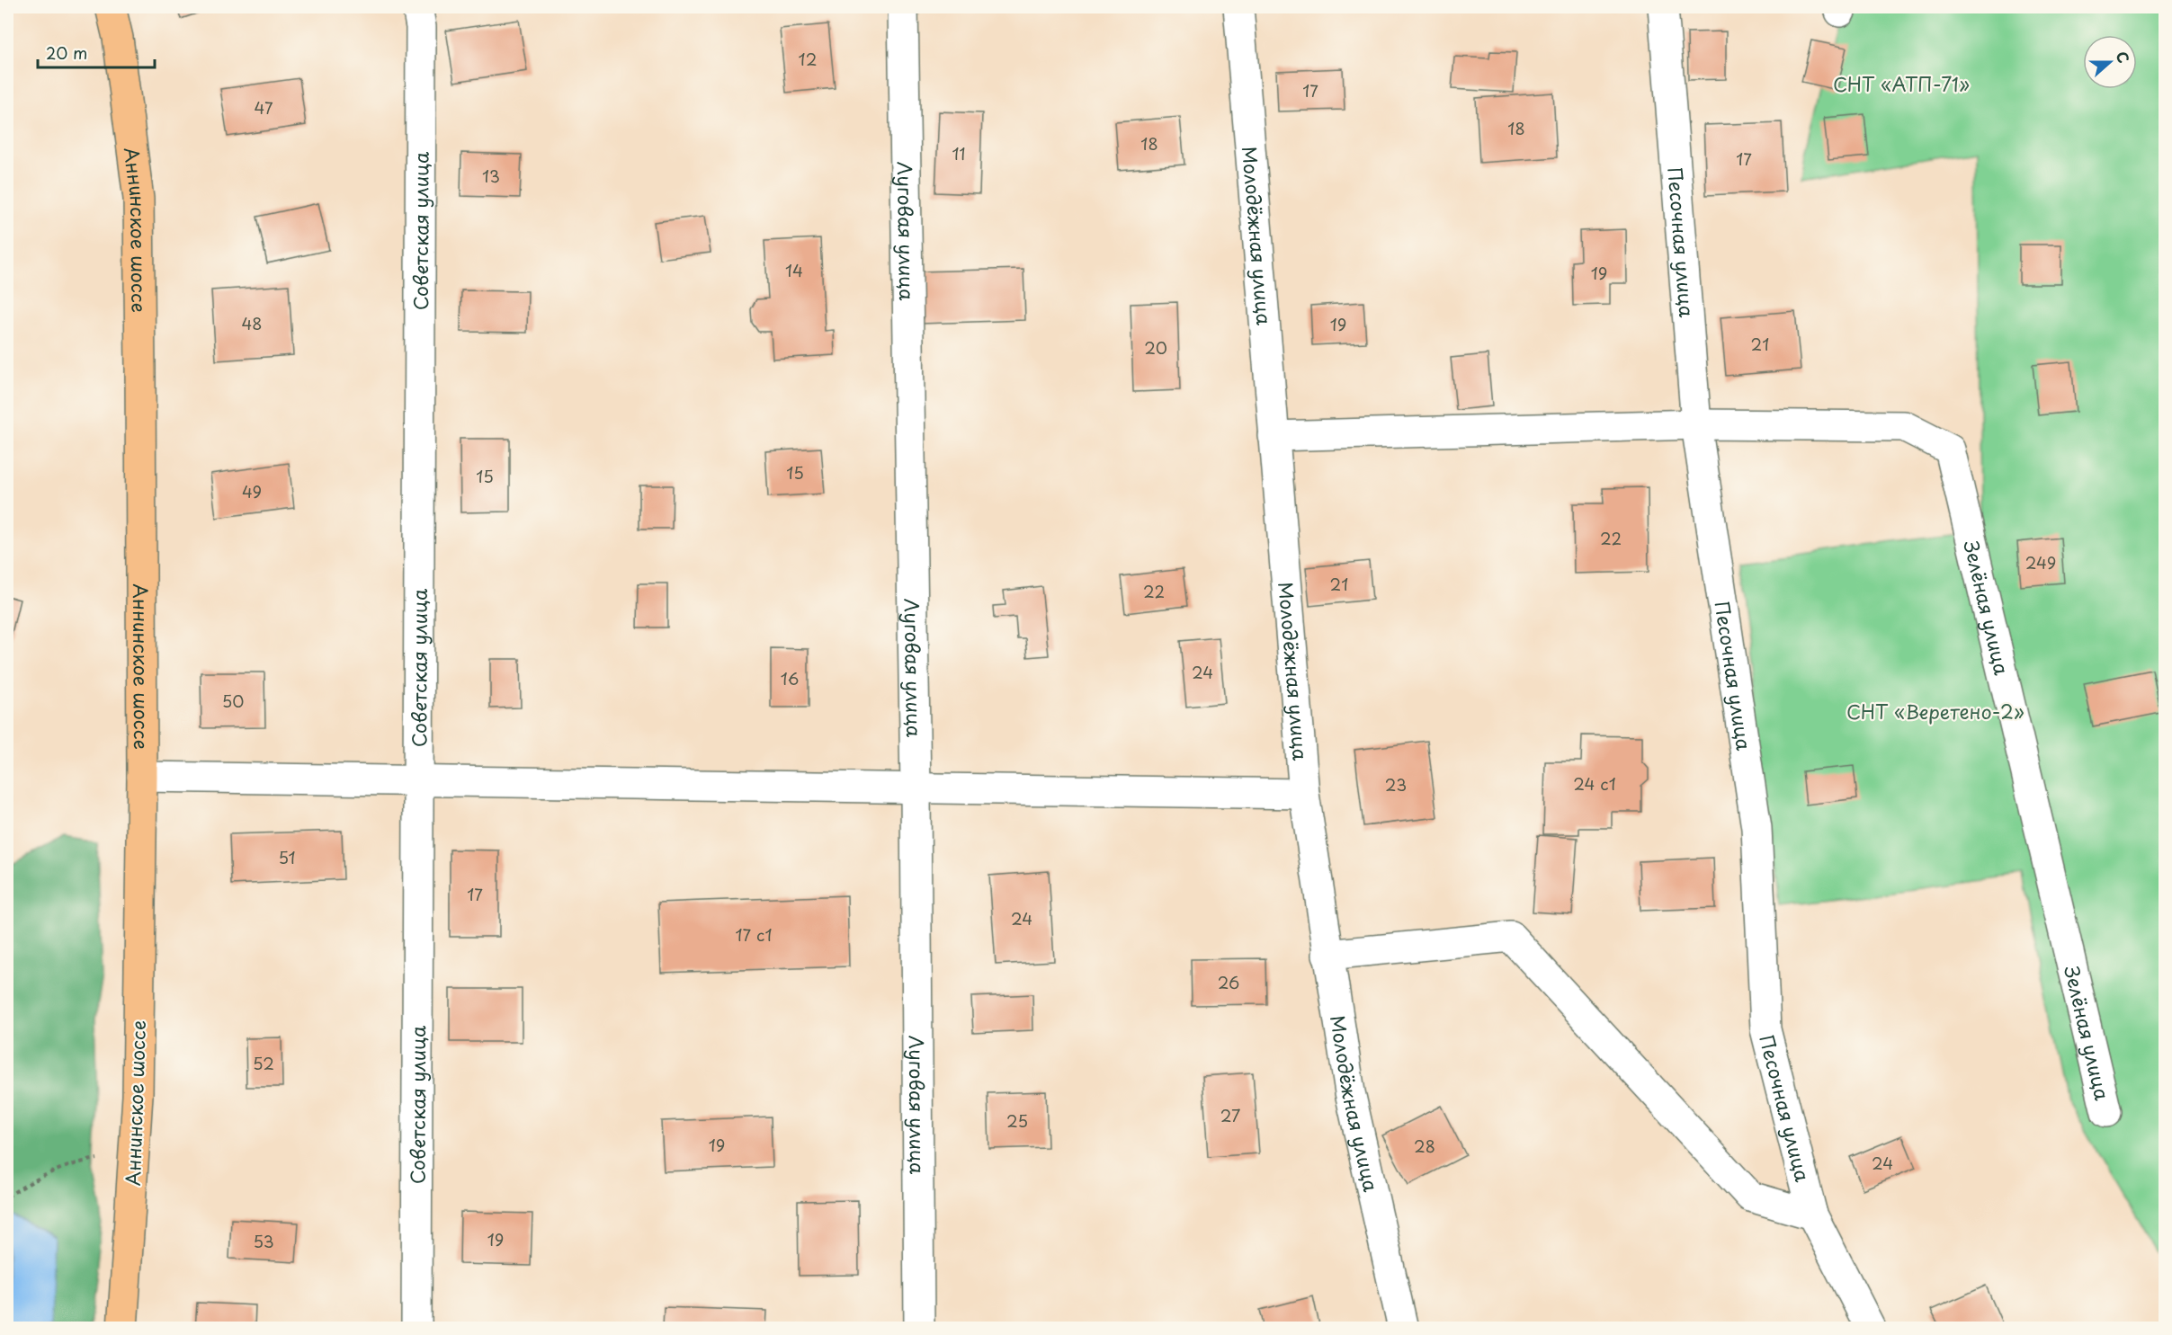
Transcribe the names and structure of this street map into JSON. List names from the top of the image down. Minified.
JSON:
{"streets":{"main road":["Аннинское шоссе"],"street":["Советская улица","Луговая улица","Молодёжная улица","Песочная улица","Зелёная улица"]},"crossings":[["Молодёжная улица","Зелёная улица"],["Песочная улица","Зелёная улица"]],"parks":["СНТ «АТП-71»","СНТ «Веретено-2»"],"house_numbers":["12","17","47","18","18","11","17","13","14","19","48","19","21","20","15","15","49","22","249","21","22","24","16","50","24 с1","23","51","17","24","17 с1","26","52","27","25","19","28","24","19","53"],"scale_bar":"20 m","north":"right"}
